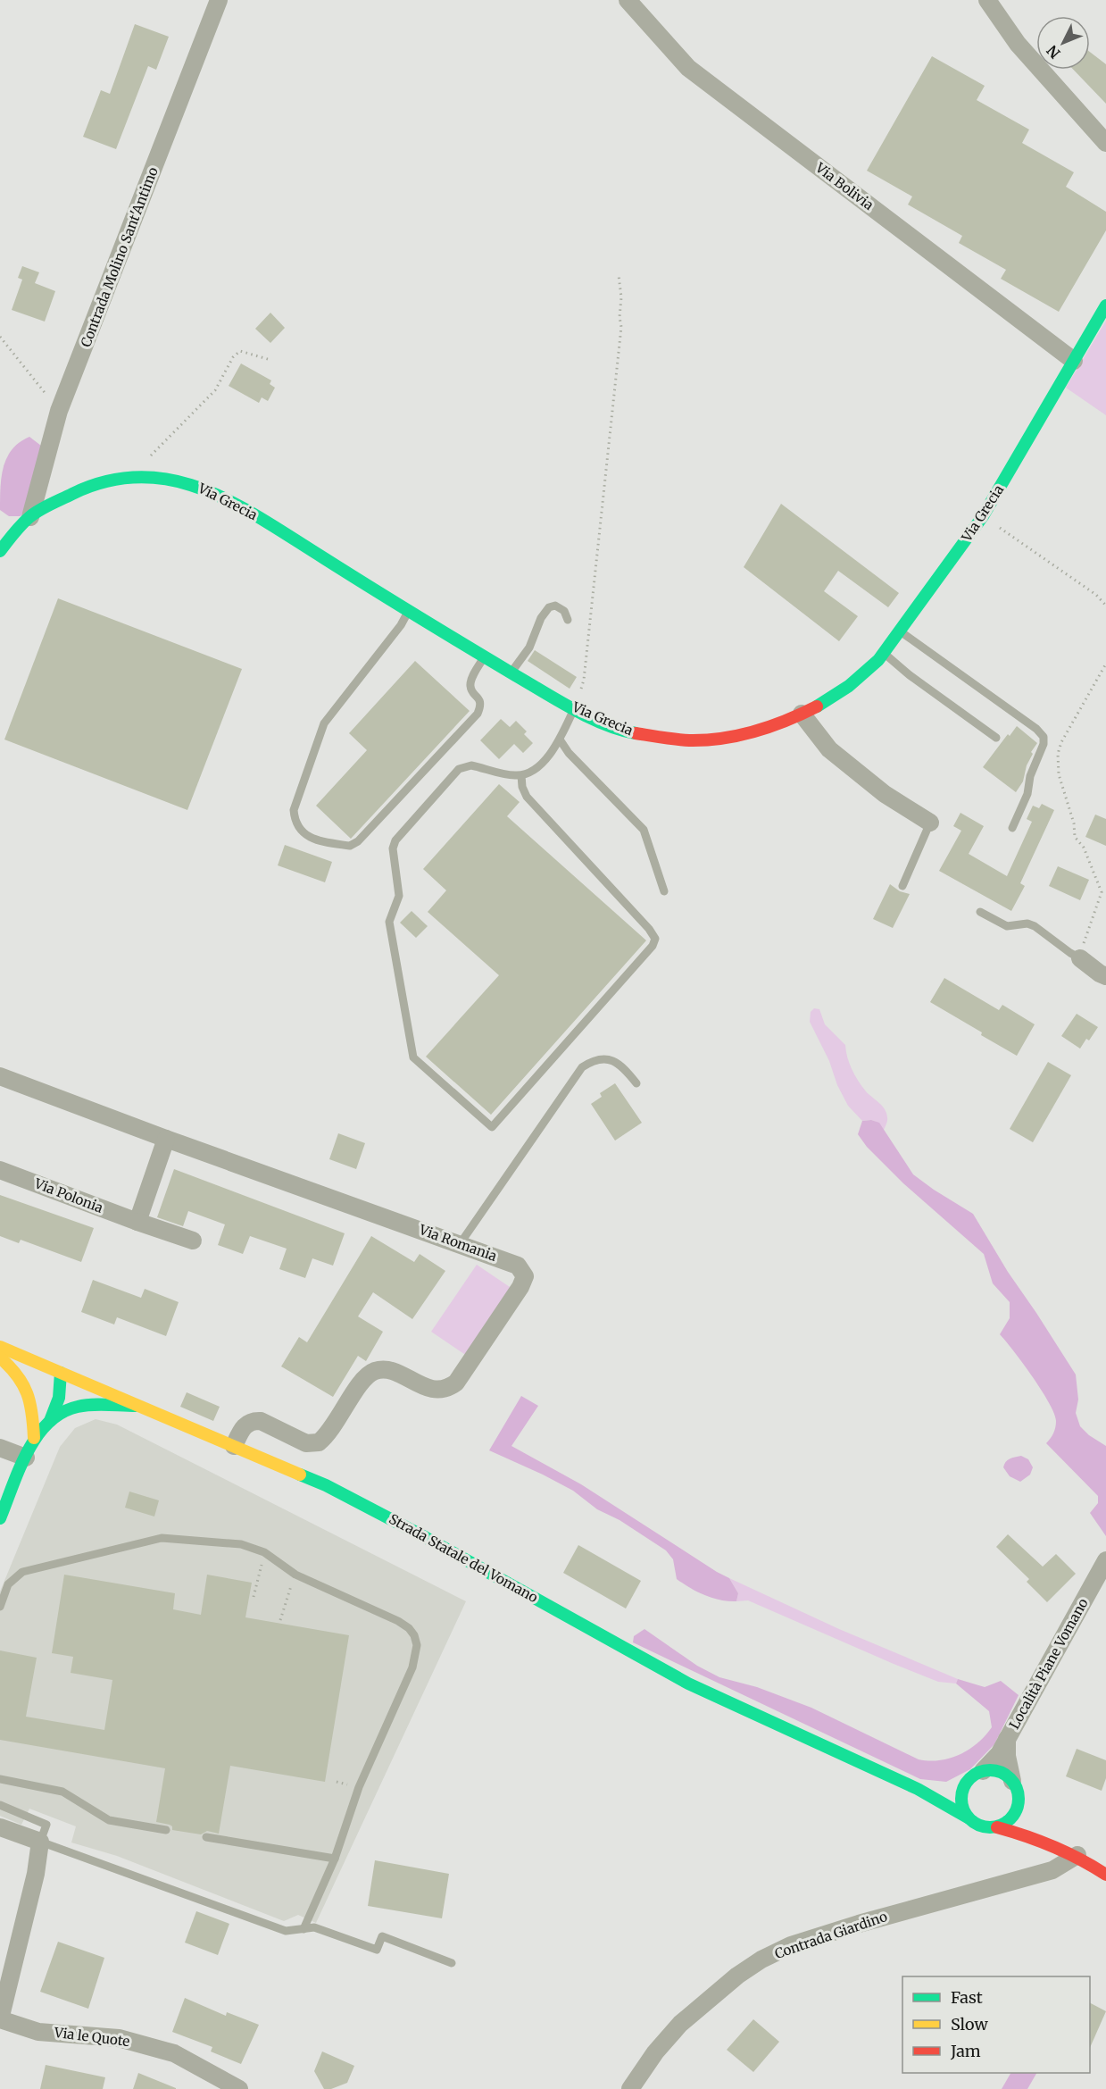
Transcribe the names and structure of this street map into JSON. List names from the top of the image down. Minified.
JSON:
{"streets":{"main road":["Via Grecia","Strada Statale del Vomano"],"street":["Via Bolivia","Contrada Molino Sant'Antimo","Via Polonia","Via Romania","Località Piane Vomano","Contrada Giardino","Via le Quote"]},"crossings":[["Via Bolivia","Via Grecia"],["Contrada Molino Sant'Antimo","Via Grecia"],["Via Romania","Strada Statale del Vomano"],["Strada Statale del Vomano","Località Piane Vomano"]],"legend":["Fast","Slow","Jam"],"north":"bottom left"}
